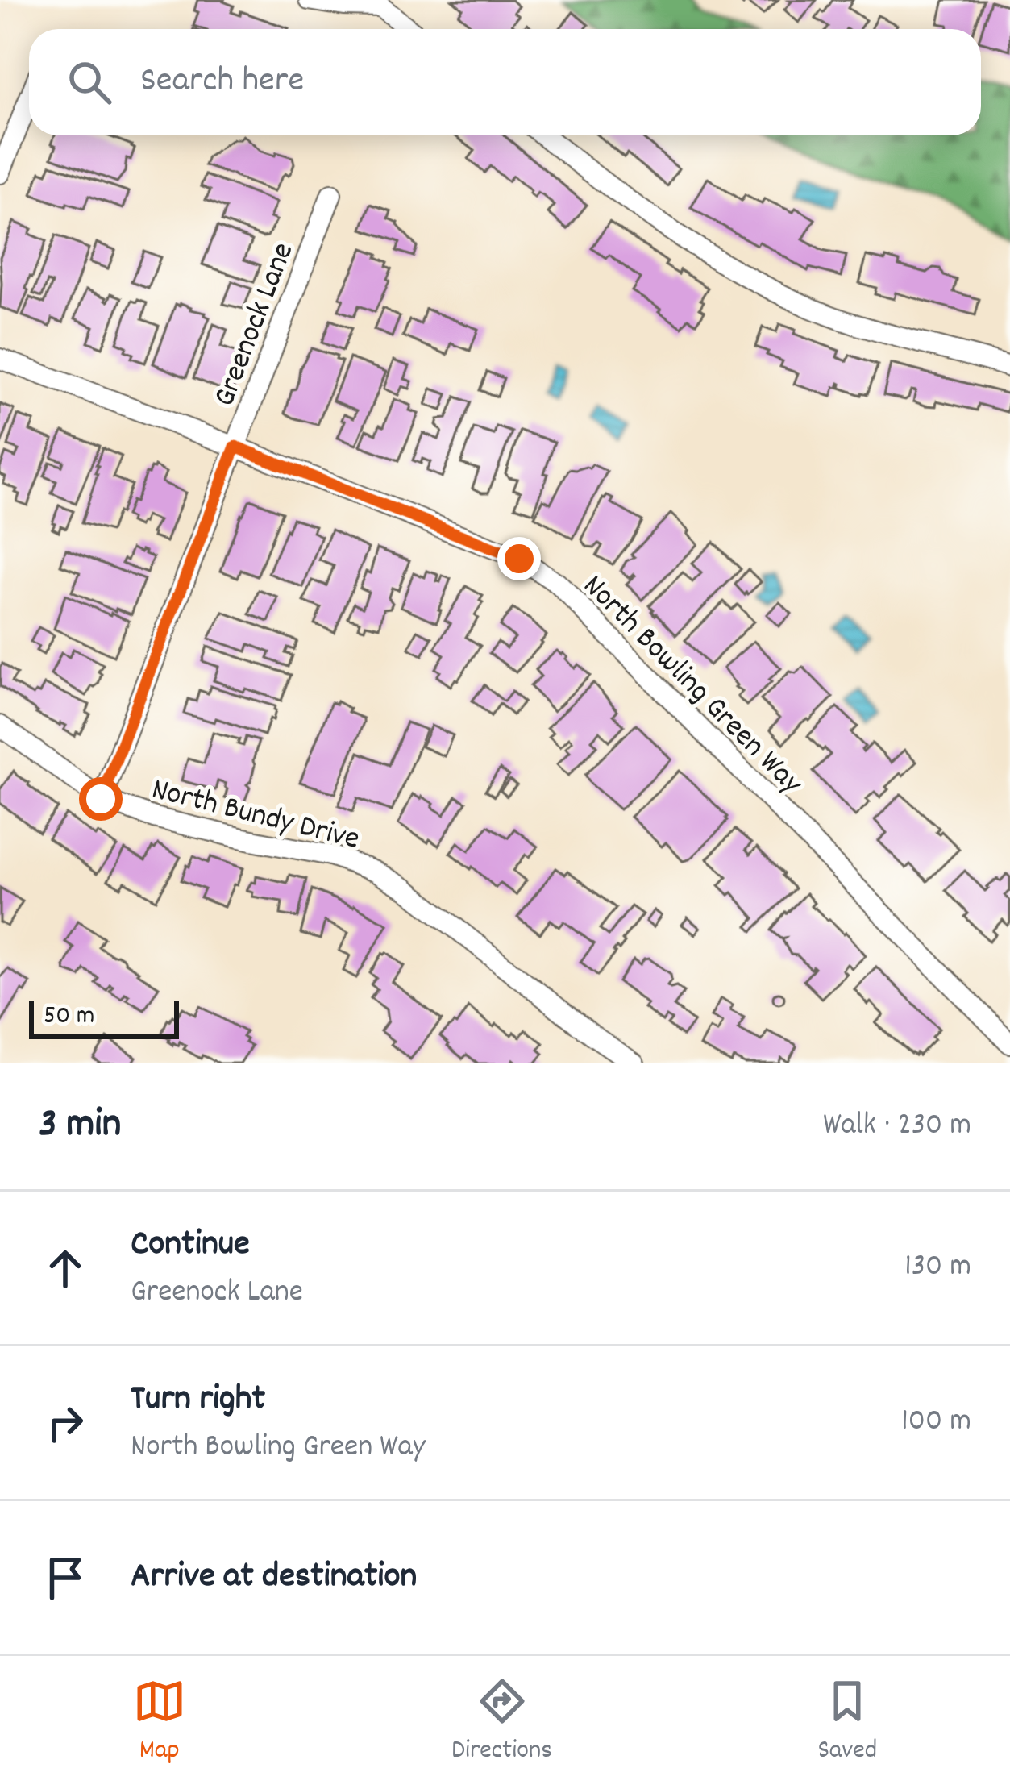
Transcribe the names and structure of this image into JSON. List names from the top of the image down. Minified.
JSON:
{"streets":{"street":["Greenock Lane","North Bowling Green Way","North Bundy Drive"]},"crossings":[["Greenock Lane","North Bowling Green Way"],["Greenock Lane","North Bundy Drive"]],"scale_bar":"50 m","page":{"search":"Search here","scale":"50 m","heading":["3 min","Walk · 230 m"],"list":[["Continue","Greenock Lane","130 m"],["Turn right","North Bowling Green Way","100 m"],"Arrive at destination"],"nav":["Map","Directions","Saved"]}}
